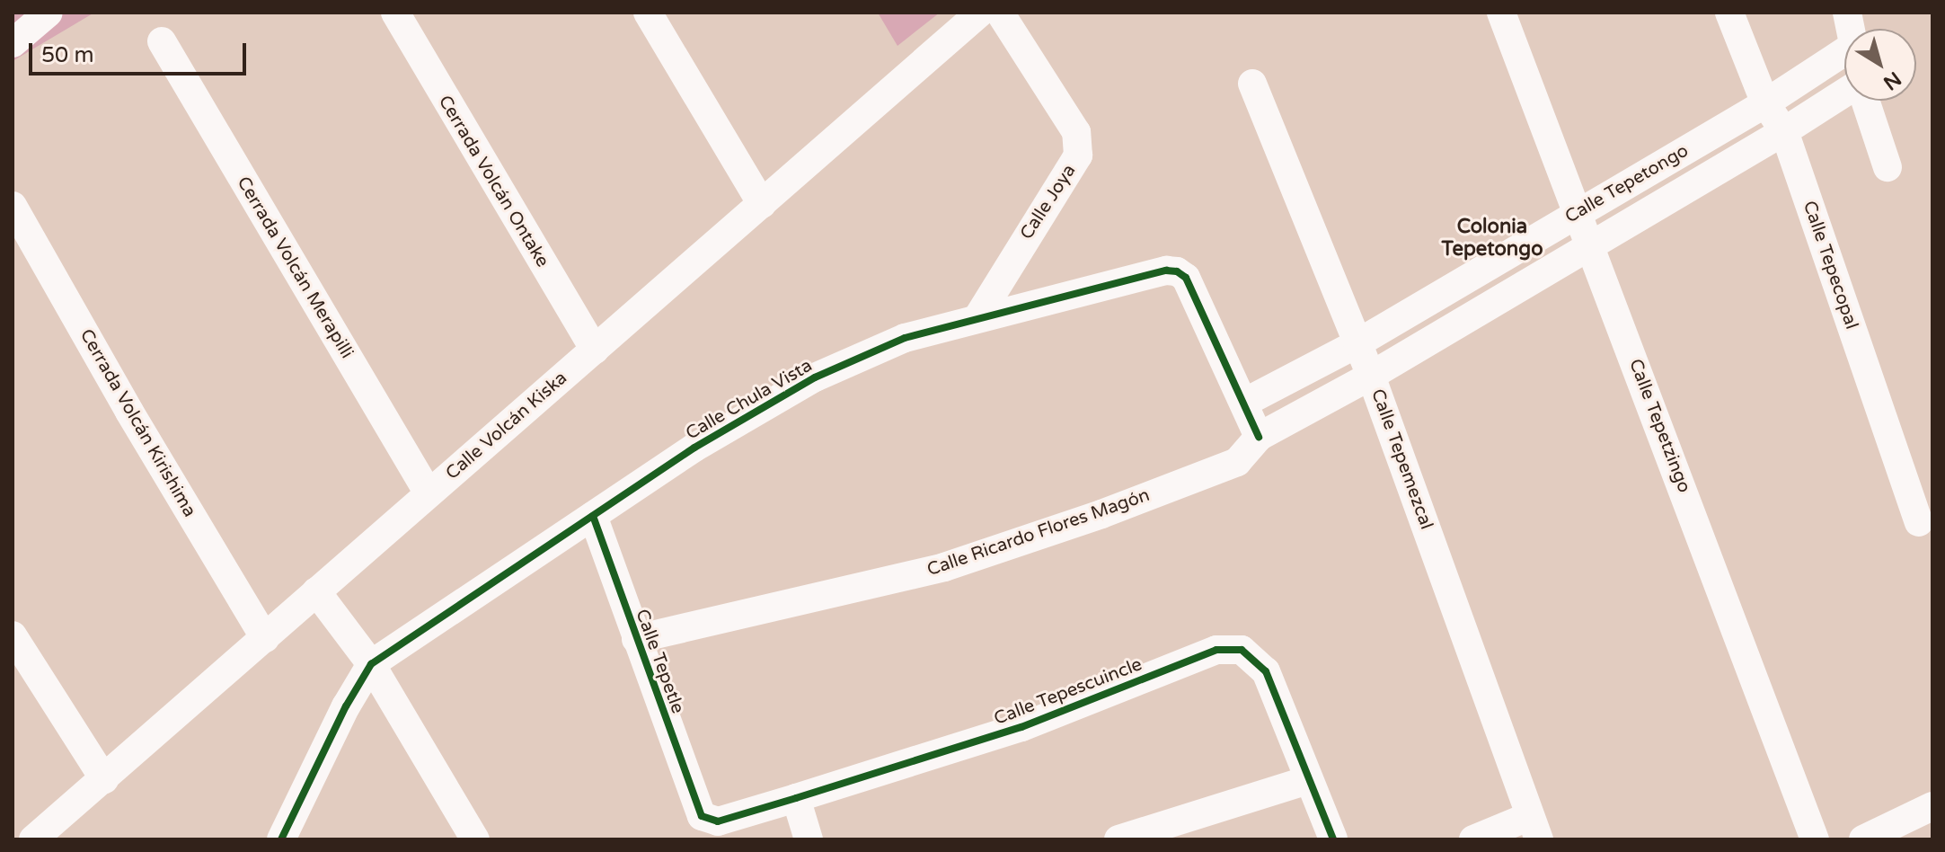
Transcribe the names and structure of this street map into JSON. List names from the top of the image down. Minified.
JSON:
{"streets":{"street":["Cerrada Volcán Ontake","Calle Tepetongo","Calle Joya","Calle Tepecopal","Cerrada Volcán Merapilli","Calle Chula Vista","Cerrada Volcán Kirishima","Calle Volcán Kiska","Calle Tepetzingo","Calle Tepemezcal","Calle Ricardo Flores Magón","Calle Tepetle","Calle Tepescuincle"]},"crossings":[["Cerrada Volcán Ontake","Calle Volcán Kiska"],["Calle Tepetongo","Calle Tepecopal"],["Calle Tepetongo","Calle Chula Vista"],["Calle Tepetongo","Calle Tepetzingo"],["Calle Tepetongo","Calle Tepemezcal"],["Calle Tepetongo","Calle Ricardo Flores Magón"],["Calle Joya","Calle Chula Vista"],["Cerrada Volcán Merapilli","Calle Volcán Kiska"],["Calle Chula Vista","Calle Ricardo Flores Magón"],["Calle Chula Vista","Calle Tepetle"],["Cerrada Volcán Kirishima","Calle Volcán Kiska"],["Calle Ricardo Flores Magón","Calle Tepetle"],["Calle Tepetle","Calle Tepescuincle"]],"districts":["Colonia Tepetongo"],"scale_bar":"50 m","north":"bottom right"}
